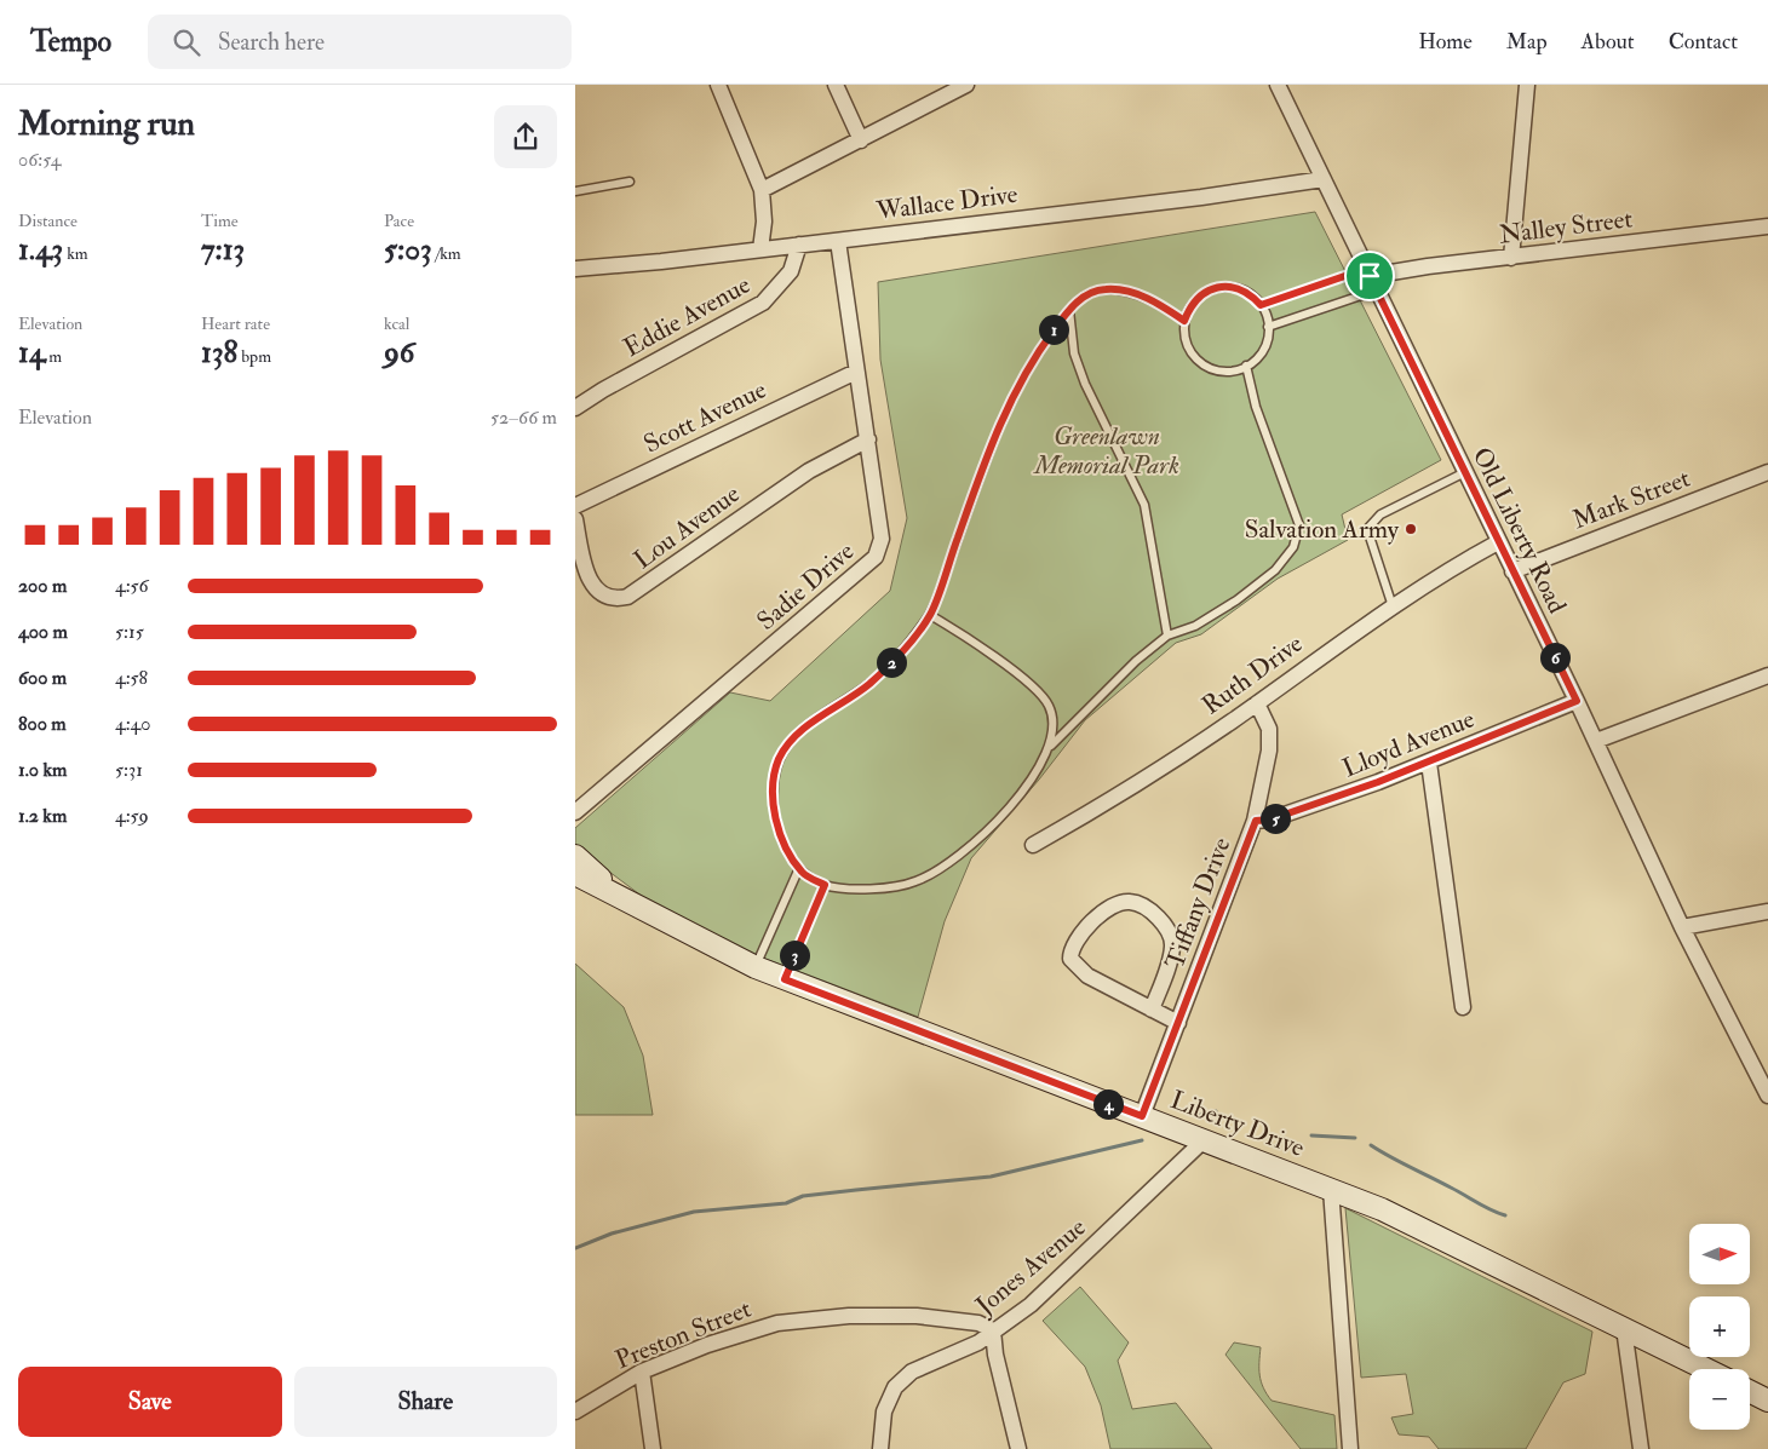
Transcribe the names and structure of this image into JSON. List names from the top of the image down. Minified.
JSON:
{"streets":{"main road":["Liberty Drive"],"street":["Wallace Drive","Nalley Street","Eddie Avenue","Scott Avenue","Mark Street","Lou Avenue","Old Liberty Road","Sadie Drive","Ruth Drive","Lloyd Avenue","Tiffany Drive","Jones Avenue","Preston Street"]},"crossings":[["Wallace Drive","Eddie Avenue"],["Wallace Drive","Old Liberty Road"],["Wallace Drive","Sadie Drive"],["Nalley Street","Old Liberty Road"],["Scott Avenue","Sadie Drive"],["Mark Street","Old Liberty Road"],["Lou Avenue","Sadie Drive"],["Old Liberty Road","Ruth Drive"],["Old Liberty Road","Lloyd Avenue"],["Ruth Drive","Tiffany Drive"],["Lloyd Avenue","Tiffany Drive"],["Tiffany Drive","Liberty Drive"],["Liberty Drive","Jones Avenue"],["Jones Avenue","Preston Street"]],"parks":["Greenlawn Memorial Park"],"places":["Salvation Army"],"north":"right","page":{"header":"Tempo","search":"Search here","nav":["Home","Map","About","Contact"],"heading":["Morning run","06:54"],"stats":[["Distance","1.43 km"],["Time","7:13"],["Pace","5:03 /km"],["Elevation","14 m"],["Heart rate","138 bpm"],["kcal","96"]],"pins":["1","6","2","5","3","4"],"chart":["Elevation","52–66 m"],"list":[{"name":"200 m","note":"4:56"},{"name":"400 m","note":"5:15"},{"name":"600 m","note":"4:58"},{"name":"800 m","note":"4:40"},{"name":"1.0 km","note":"5:31"},{"name":"1.2 km","note":"4:59"}],"map_buttons":["+","−"],"buttons":["Save","Share"]}}
